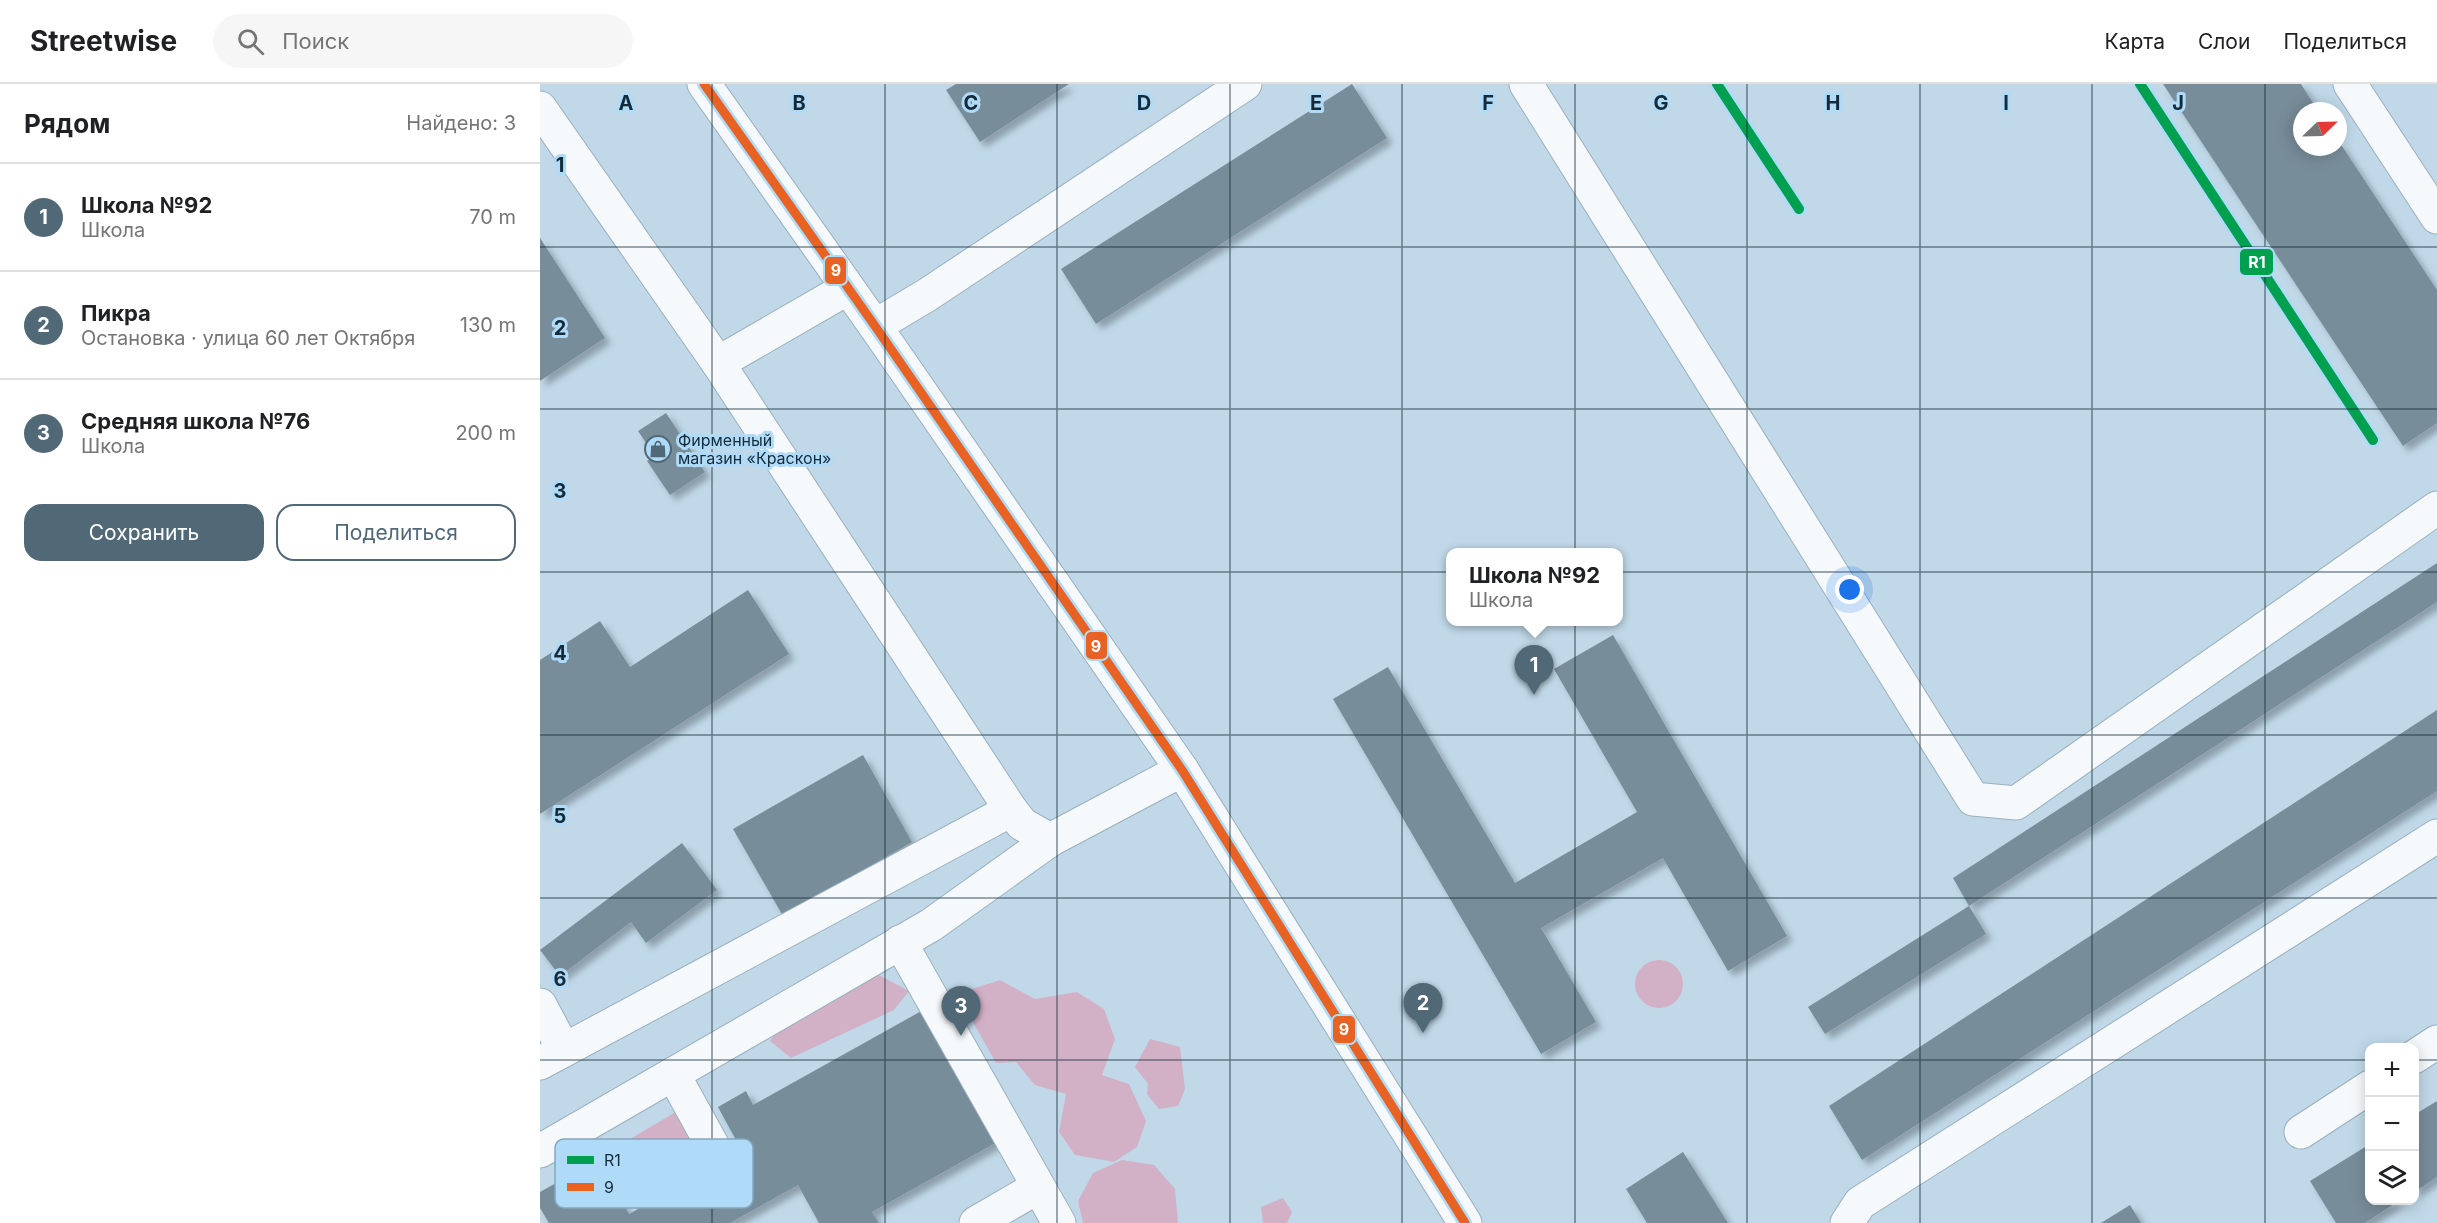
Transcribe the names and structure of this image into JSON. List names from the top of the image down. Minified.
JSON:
{"places":{"shop":["Фирменный магазин «Краскон»"]},"lines":["transit line R1","transit line 9"],"legend":["R1","9"],"north":"top right","page":{"header":"Streetwise","search":"Поиск","nav":["Карта","Слои","Поделиться"],"heading":["Рядом","Найдено: 3"],"list":[{"mark":"1","name":"Школа №92","note":"Школа","value":"70 m"},{"mark":"2","name":"Пикра","note":"Остановка · улица 60 лет Октября","value":"130 m"},{"mark":"3","name":"Средняя школа №76","note":"Школа","value":"200 m"}],"buttons":["Сохранить","Поделиться"],"popup":["Школа №92","Школа"],"pins":["1","2","3"],"map_buttons":["+","−"]},"grid":{"columns":["A","B","C","D","E","F","G","H","I","J"],"rows":["1","2","3","4","5","6"]}}
